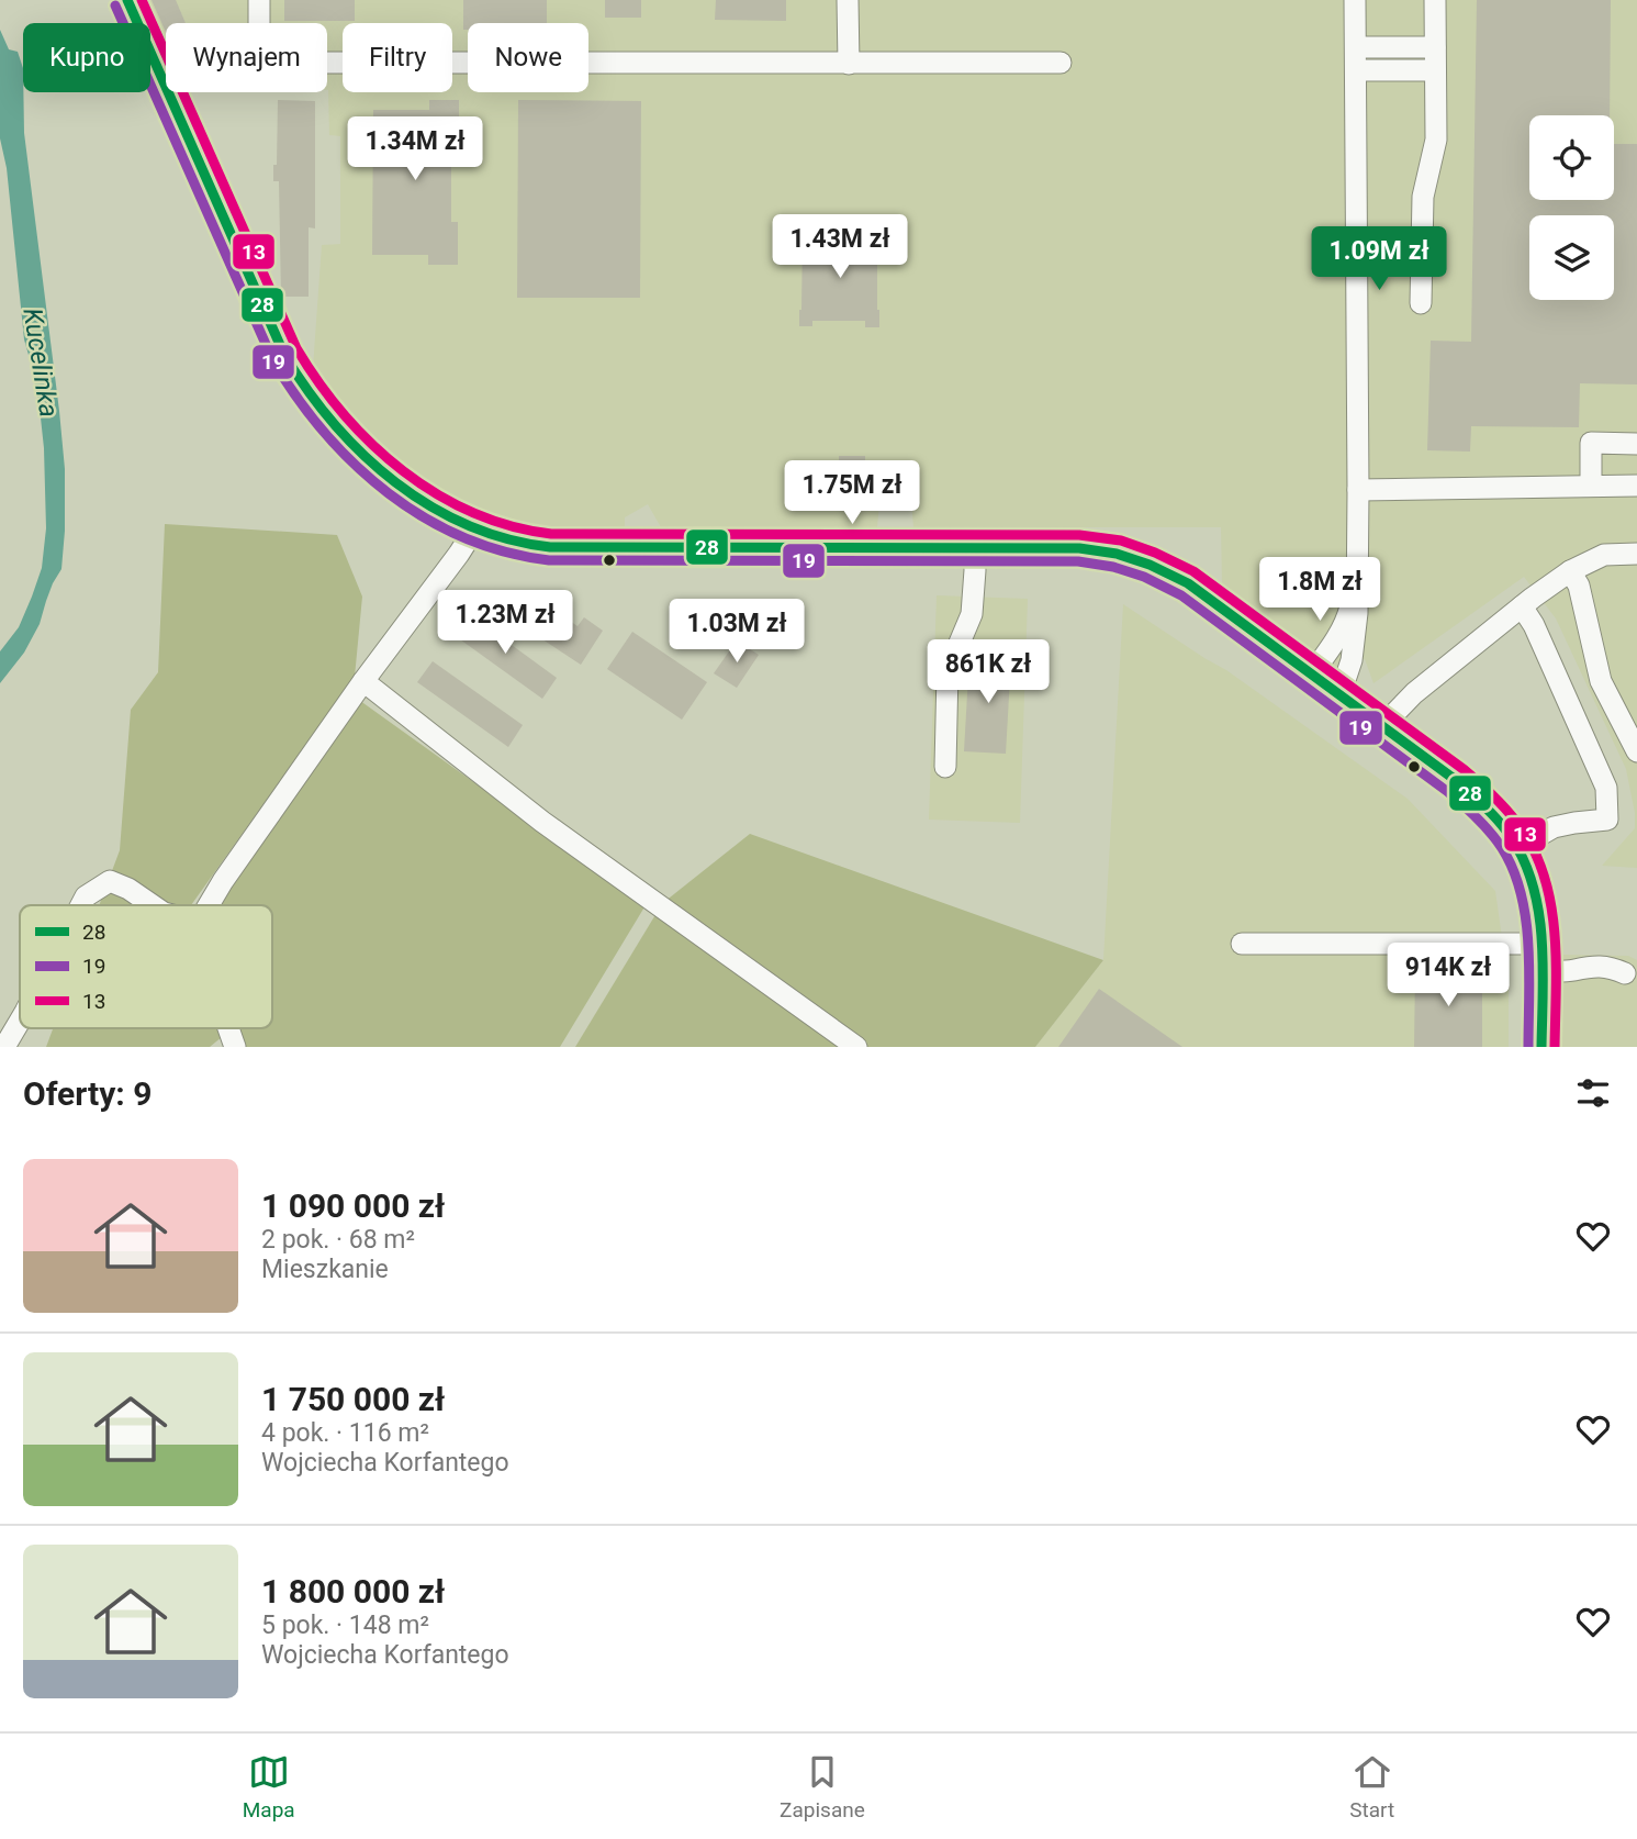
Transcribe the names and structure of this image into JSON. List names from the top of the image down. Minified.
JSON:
{"water":["Kucelinka"],"lines":["transit line 28","transit line 13","transit line 19"],"legend":["28","19","13"],"page":{"chip":["Kupno","Wynajem","Filtry","Nowe"],"price":["1.34M zł","1.43M zł","1.09M zł","1.75M zł","1.8M zł","1.23M zł","1.03M zł","861K zł","914K zł"],"heading":"Oferty: 9","list":[{"name":"1 090 000 zł","note":"2 pok. · 68 m² · Mieszkanie"},{"name":"1 750 000 zł","note":"4 pok. · 116 m² · Wojciecha Korfantego"},{"name":"1 800 000 zł","note":"5 pok. · 148 m² · Wojciecha Korfantego"}],"tabs":["Mapa","Zapisane","Start"]}}
